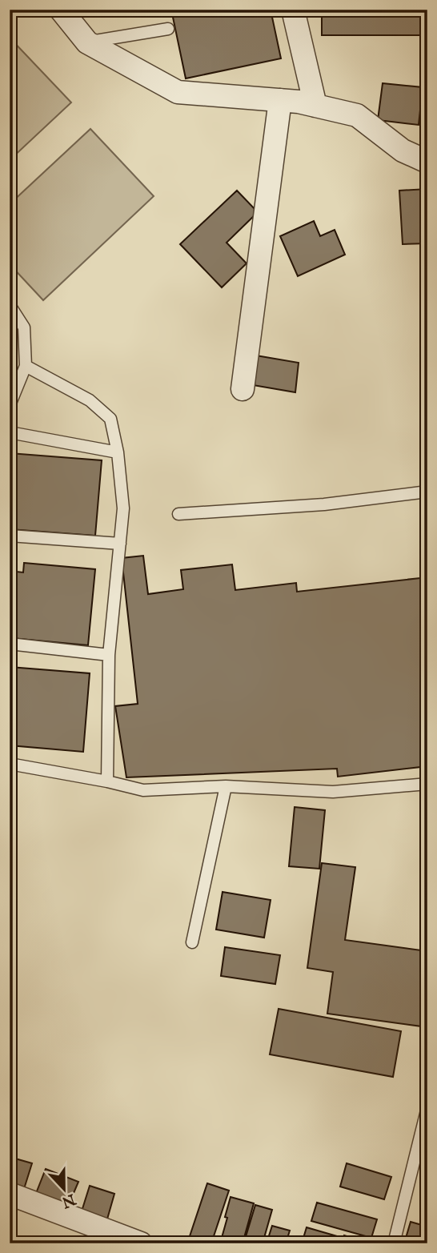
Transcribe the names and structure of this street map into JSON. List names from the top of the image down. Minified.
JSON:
{"north":"bottom"}
